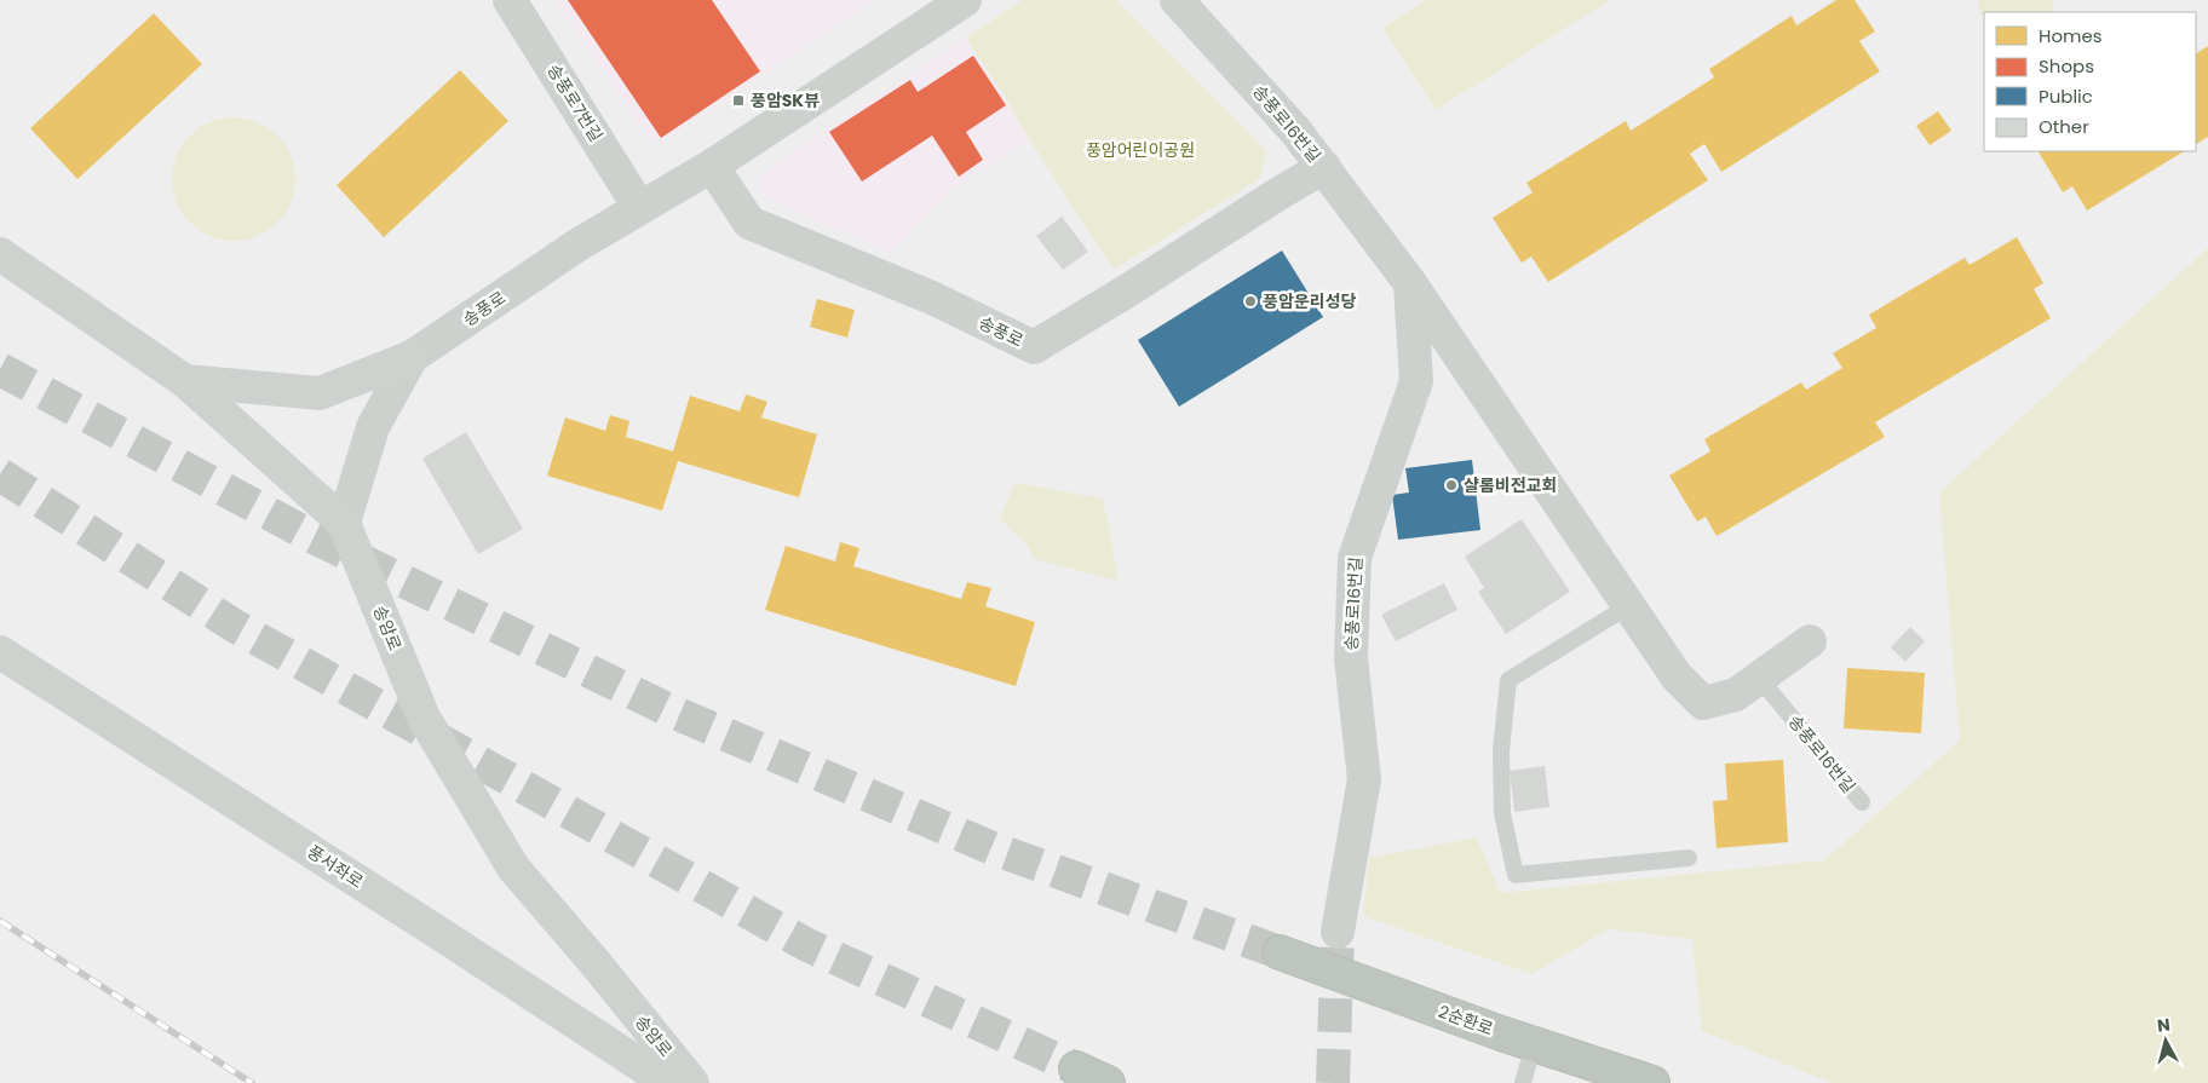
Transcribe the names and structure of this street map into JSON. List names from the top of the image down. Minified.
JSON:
{"streets":{"highway":["2순환로"],"street":["송풍로7번길","송풍로16번길","송풍로","송암로","풍서좌로"]},"crossings":[["송풍로7번길","송풍로"],["송풍로16번길","송풍로"],["송풍로","송암로"]],"parks":["풍암어린이공원"],"places":{"transit":["풍암SK뷰"],"other":["풍암운리성당","샬롬비전교회"]},"legend":["Homes","Shops","Public","Other"],"north":"top"}
